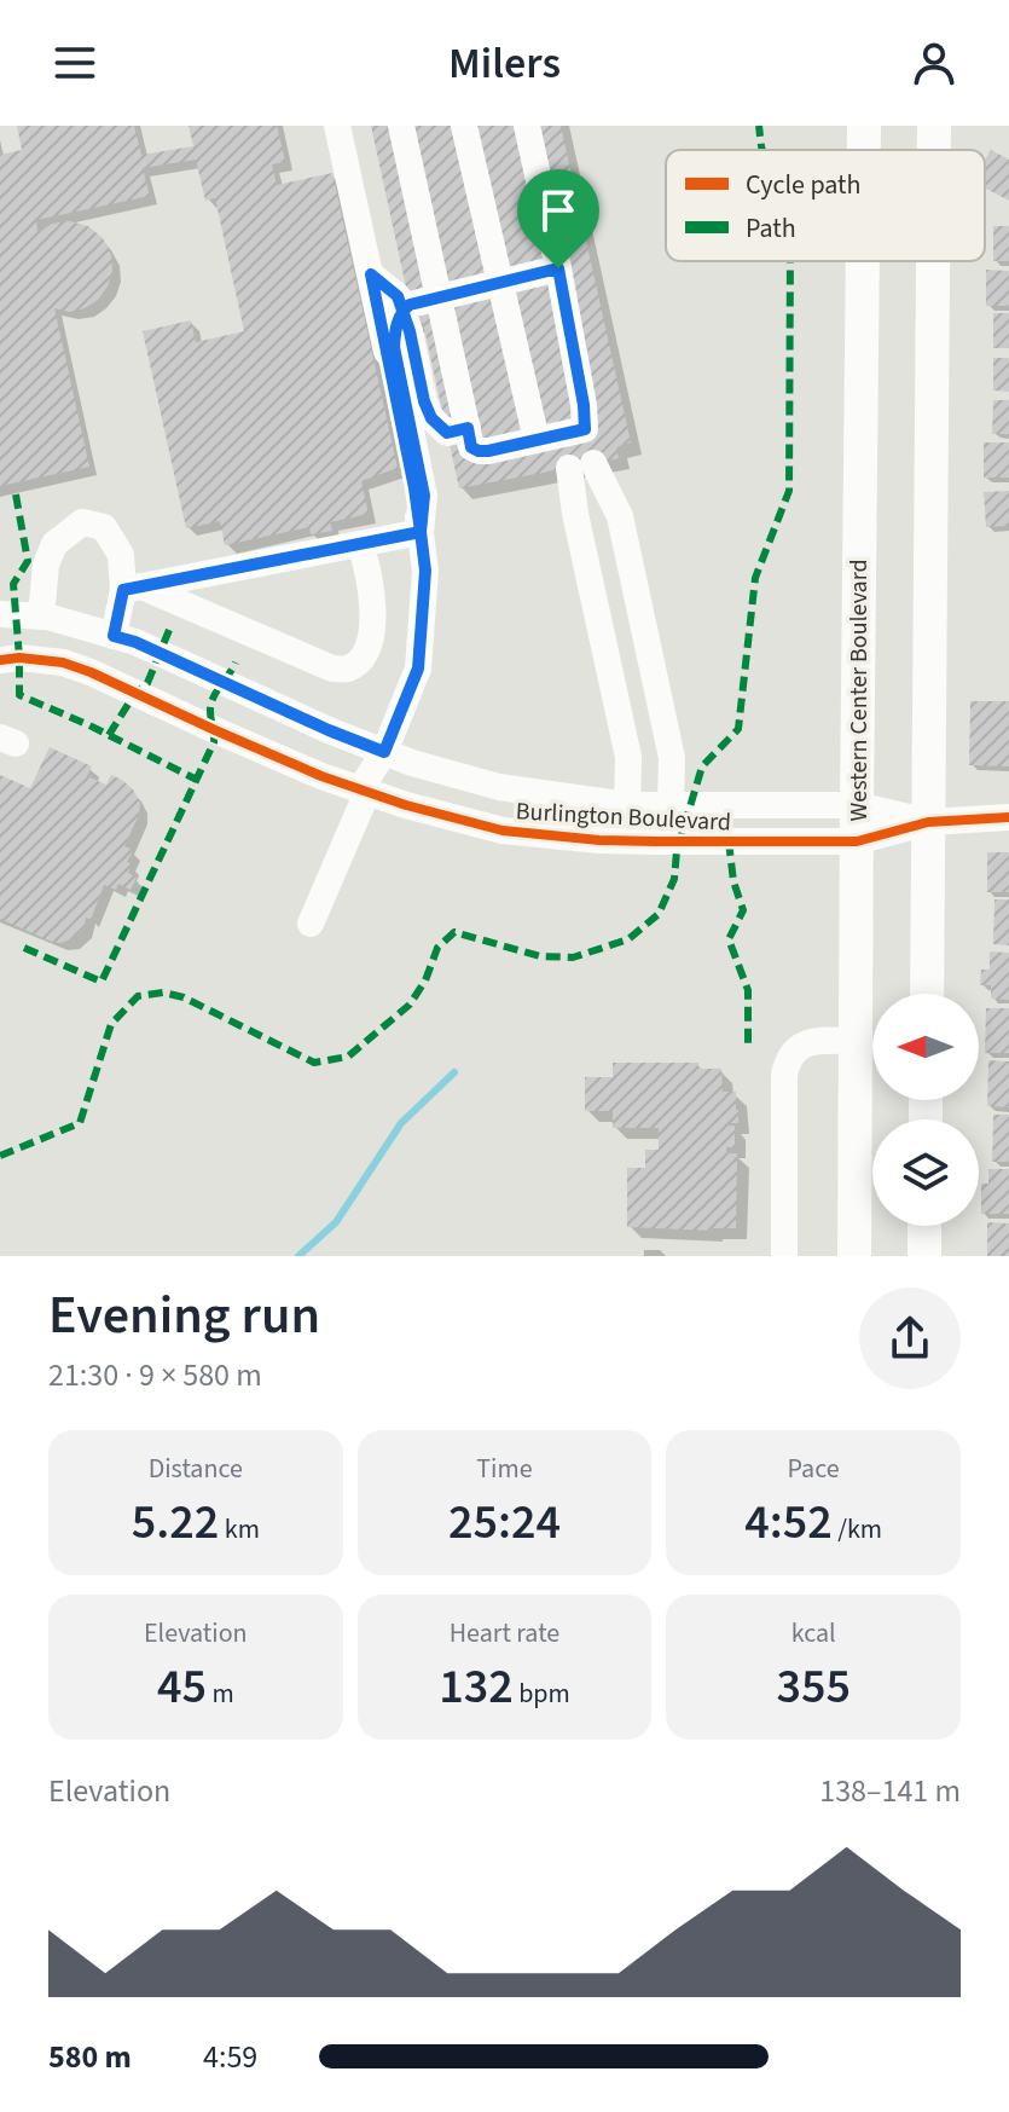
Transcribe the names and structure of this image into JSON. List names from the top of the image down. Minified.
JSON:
{"streets":{"main road":["Western Center Boulevard"],"street":["Burlington Boulevard"]},"crossings":[["Western Center Boulevard","Burlington Boulevard"]],"legend":["Cycle path","Path"],"north":"left","page":{"header":"Milers","heading":["Evening run","21:30 · 9 × 580 m"],"stats":[["Distance","5.22 km"],["Time","25:24"],["Pace","4:52 /km"],["Elevation","45 m"],["Heart rate","132 bpm"],["kcal","355"]],"chart":["Elevation","138–141 m"],"list":[{"name":"580 m","note":"4:59"}]}}
